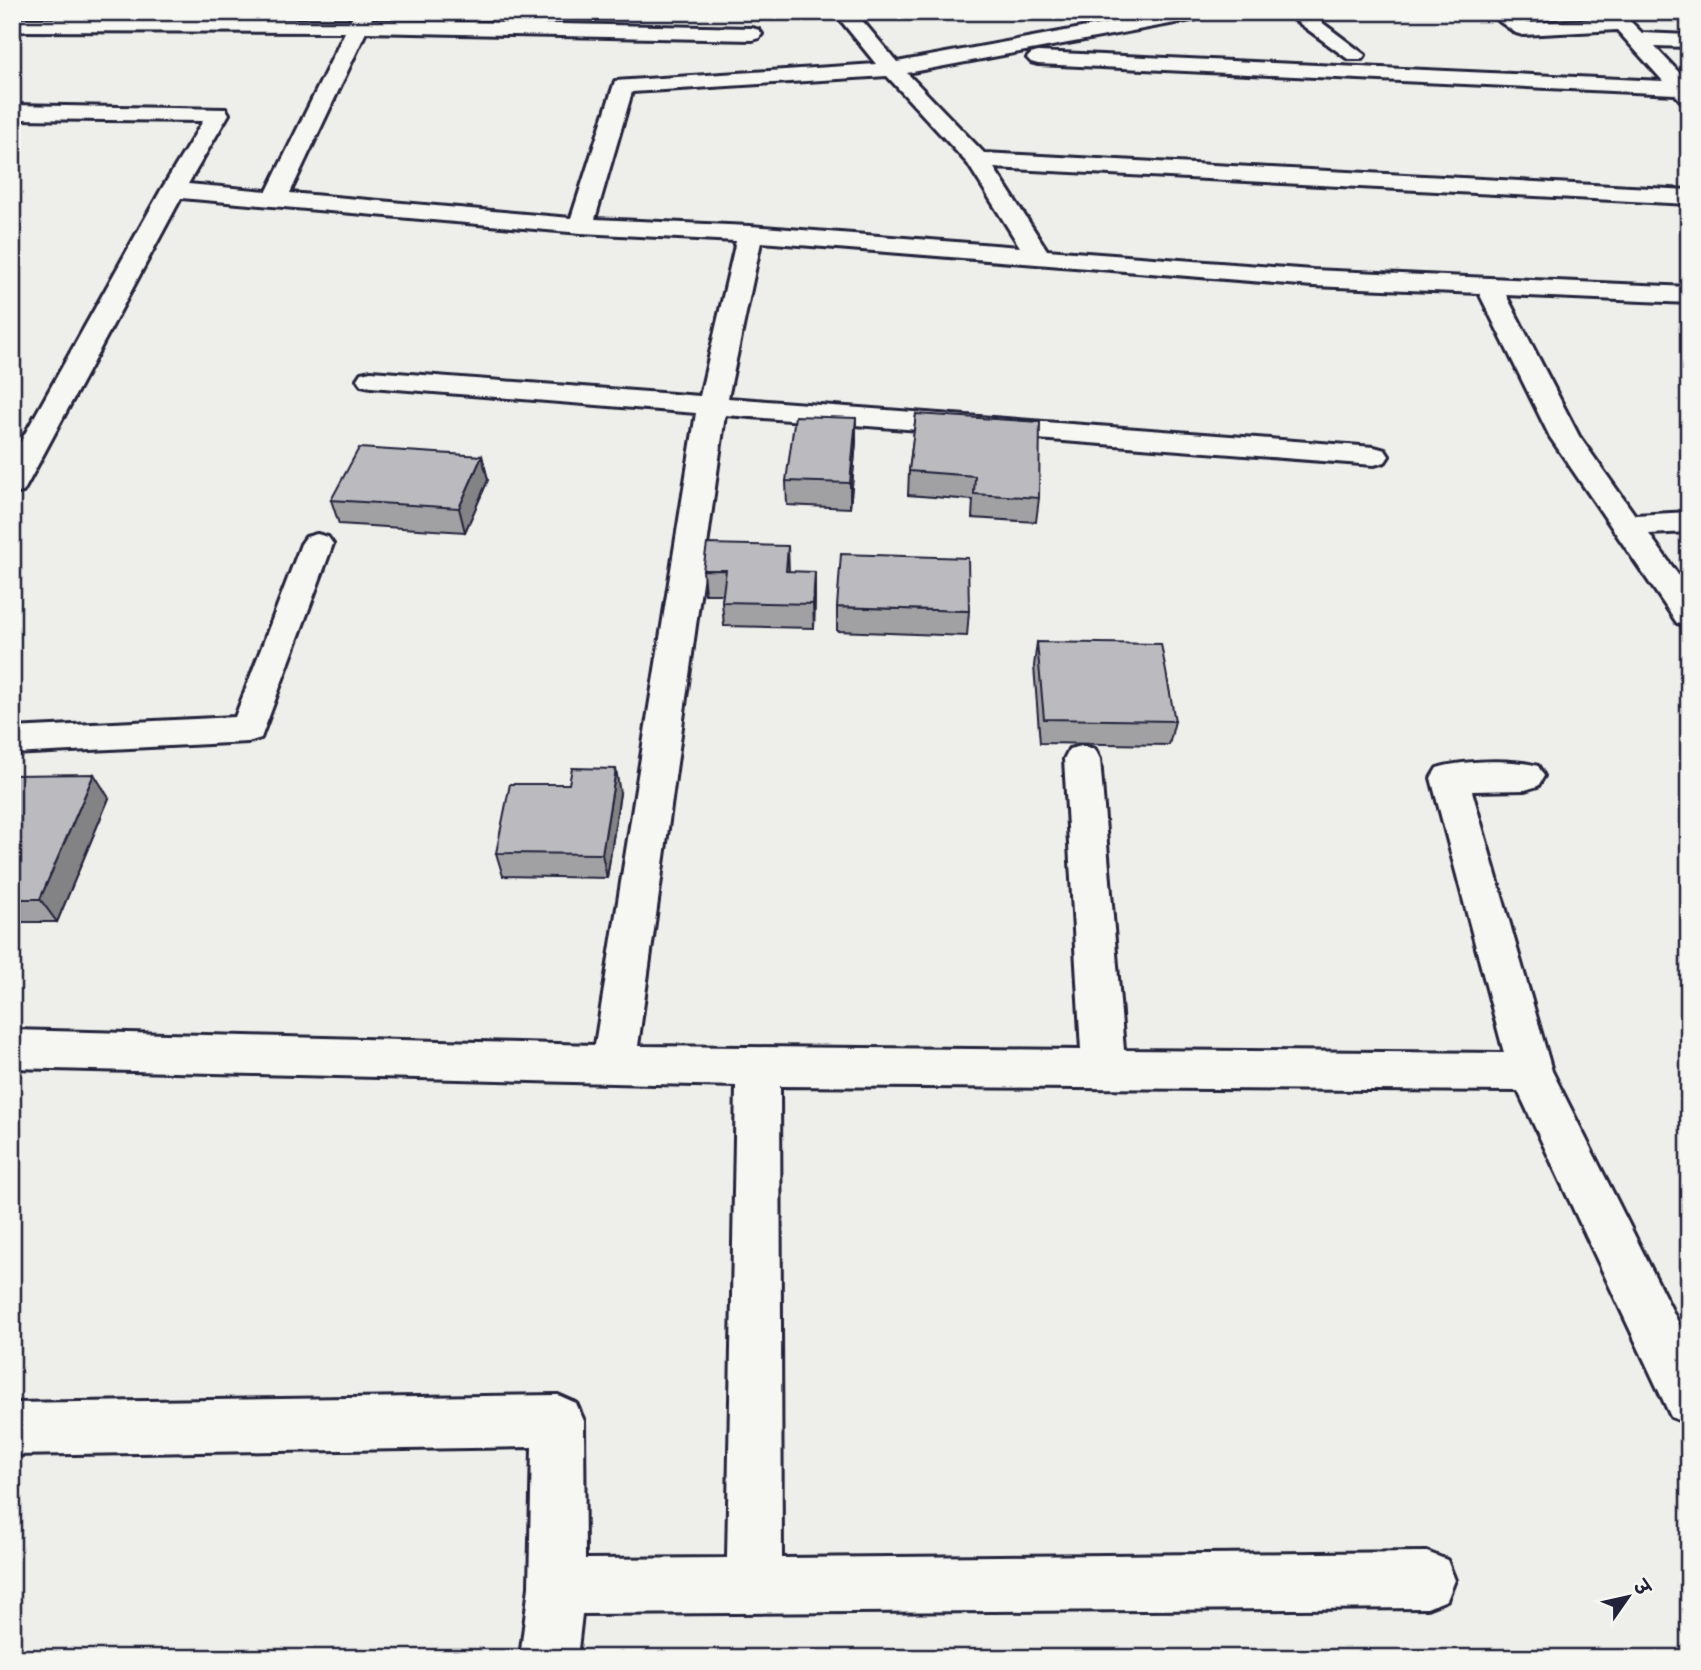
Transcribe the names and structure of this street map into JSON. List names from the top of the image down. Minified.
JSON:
{"north":"top right"}
